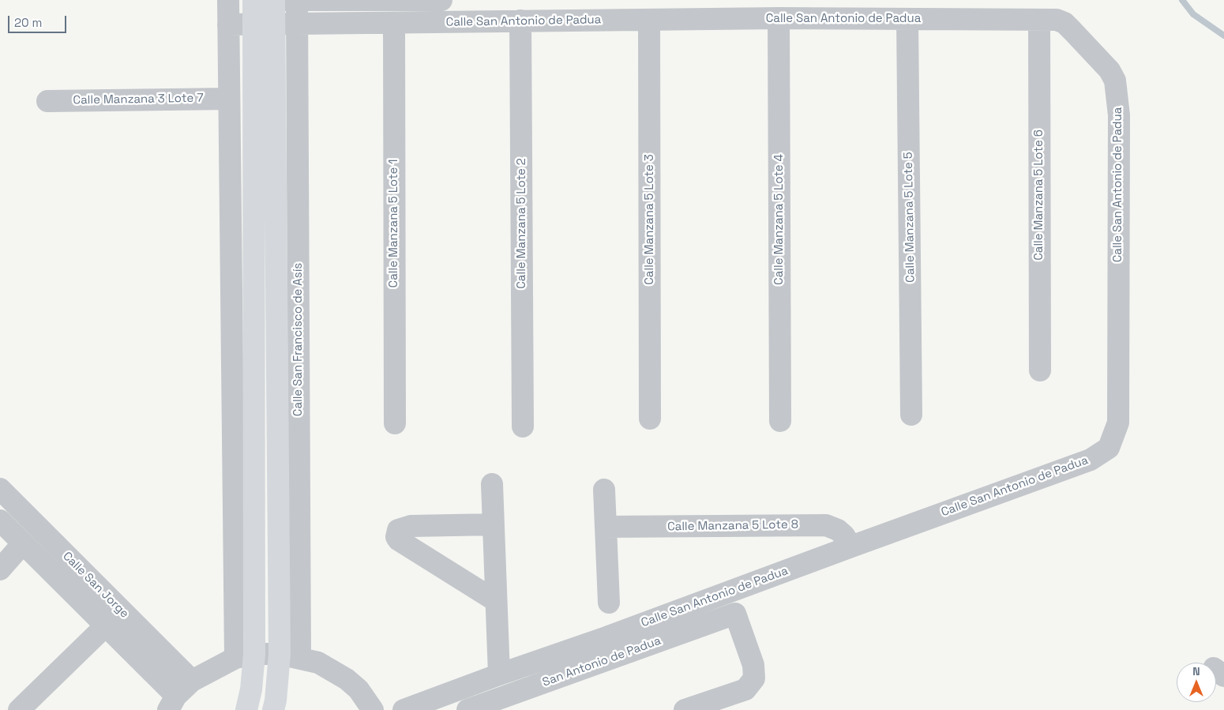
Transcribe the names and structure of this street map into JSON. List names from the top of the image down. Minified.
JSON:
{"streets":{"main road":["Calle San Francisco de Asís"],"street":["Calle San Antonio de Padua","Calle Manzana 3 Lote 7","Calle Manzana 5 Lote 6","Calle Manzana 5 Lote 5","Calle Manzana 5 Lote 3","Calle Manzana 5 Lote 4","Calle Manzana 5 Lote 1","Calle Manzana 5 Lote 2","Calle Manzana 5 Lote 8","Calle San Jorge","San Antonio de Padua"]},"crossings":[["Calle San Antonio de Padua","Calle Manzana 5 Lote 6"],["Calle San Antonio de Padua","Calle Manzana 5 Lote 5"],["Calle San Antonio de Padua","Calle Manzana 5 Lote 3"],["Calle San Antonio de Padua","Calle Manzana 5 Lote 4"],["Calle San Antonio de Padua","Calle Manzana 5 Lote 1"],["Calle San Antonio de Padua","Calle Manzana 5 Lote 2"],["Calle San Antonio de Padua","Calle San Francisco de Asís"],["Calle San Antonio de Padua","Calle Manzana 5 Lote 8"],["Calle Manzana 3 Lote 7","Calle San Francisco de Asís"]],"scale_bar":"20 m","north":"top"}
